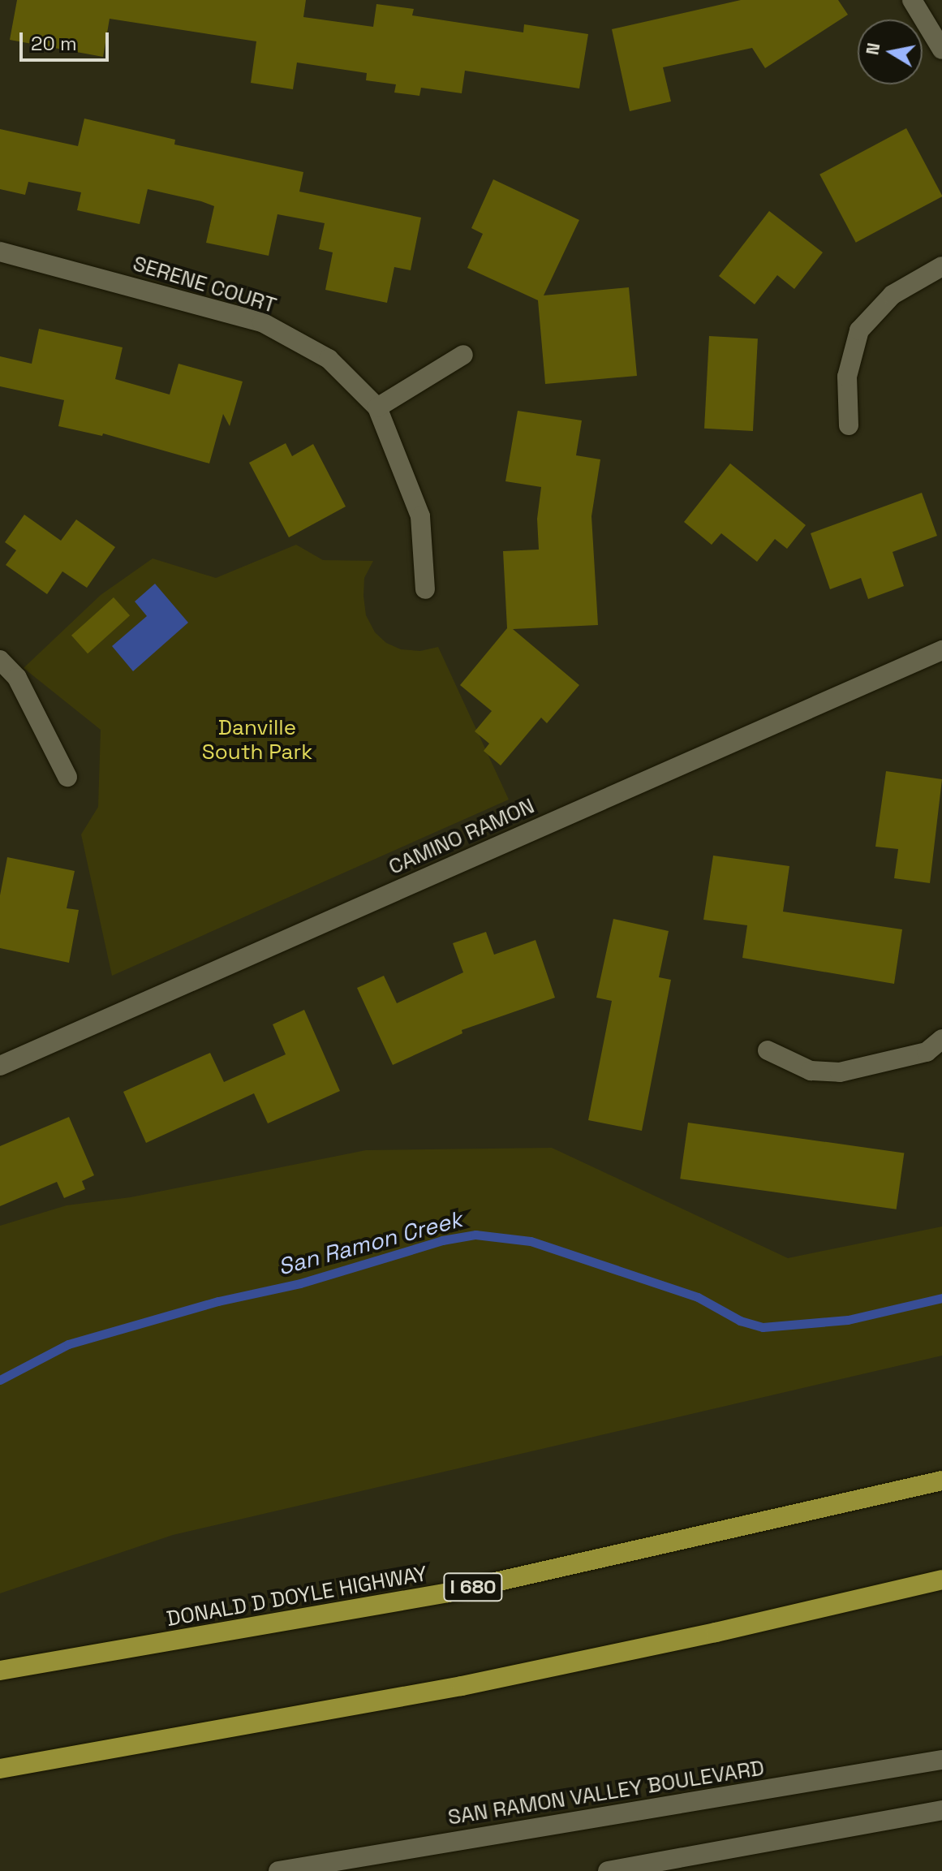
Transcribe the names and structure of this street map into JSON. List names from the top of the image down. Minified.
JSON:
{"streets":{"highway":["I 680","DONALD D DOYLE HIGHWAY"],"street":["SERENE COURT","CAMINO RAMON","SAN RAMON VALLEY BOULEVARD"]},"water":["San Ramon Creek"],"parks":["Danville South Park"],"scale_bar":"20 m","north":"left"}
